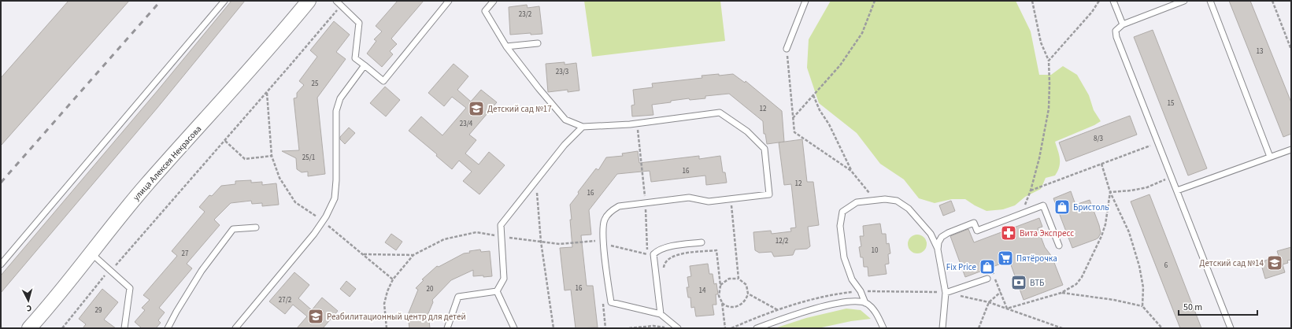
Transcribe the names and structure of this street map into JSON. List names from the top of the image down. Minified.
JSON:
{"streets":{"street":["улица Алексея Некрасова"]},"places":{"school or university":["Детский сад №17","Детский сад №14","Реабилитационный центр для детей"],"shop":["Бристоль","Fix Price"],"pharmacy":["Вита Экспресс"],"supermarket":["Пятёрочка"],"bank":["ВТБ"]},"house_numbers":["23/2","13","23/3","25","15","12","23/4","8/3","25/1","16","12","16","12/2","10","27","6","16","20","14","27/2","29"],"scale_bar":"50 m","north":"bottom"}
